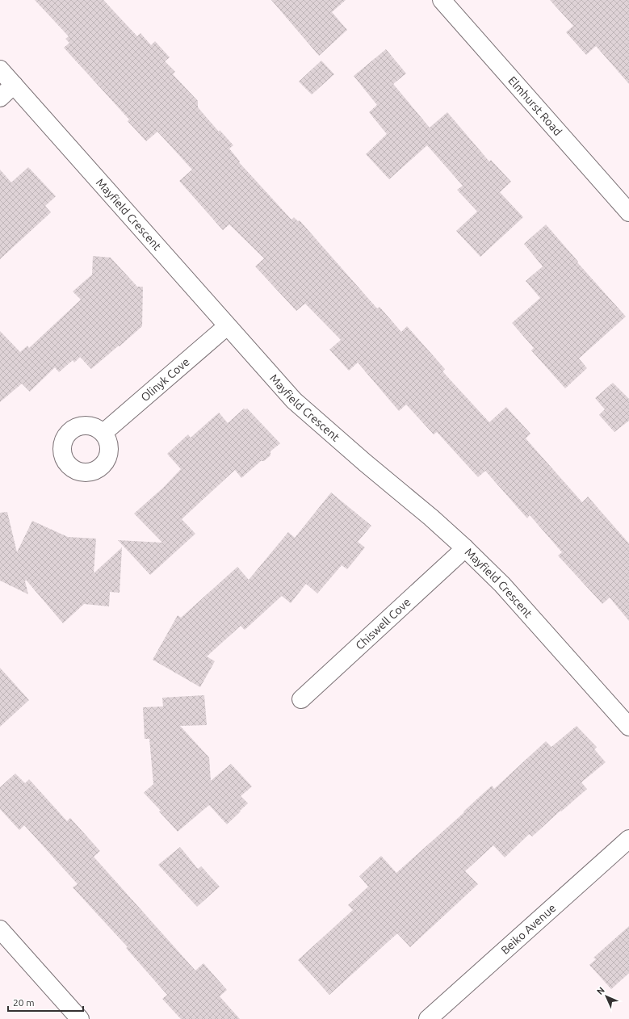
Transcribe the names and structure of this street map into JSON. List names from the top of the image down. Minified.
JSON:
{"streets":{"street":["Elmhurst Road","Mayfield Crescent","Olinyk Cove","Chiswell Cove","Beiko Avenue"]},"crossings":[["Mayfield Crescent","Olinyk Cove"],["Mayfield Crescent","Chiswell Cove"]],"scale_bar":"20 m","north":"top left"}
